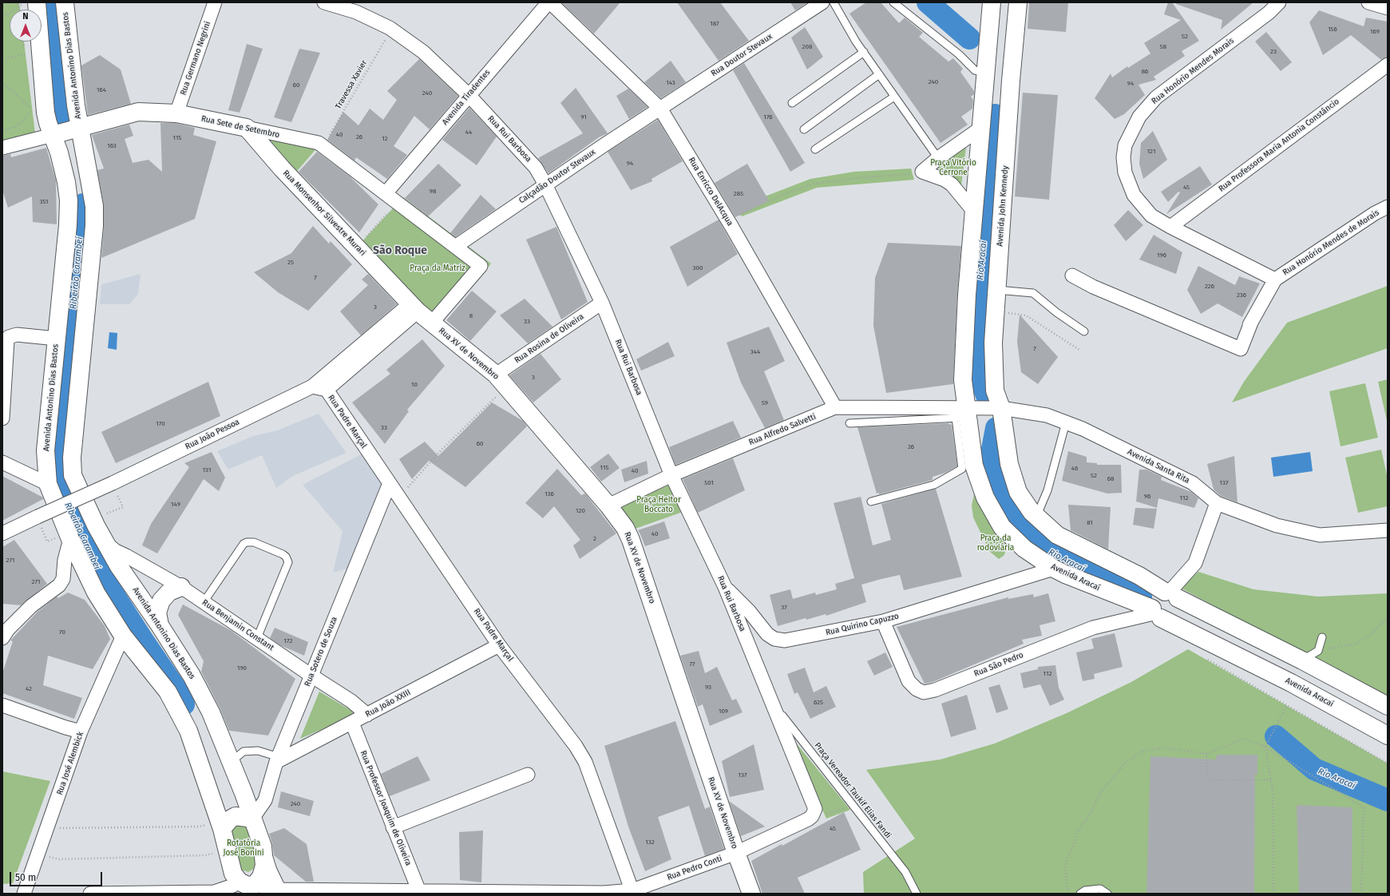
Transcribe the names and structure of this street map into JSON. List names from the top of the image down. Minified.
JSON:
{"streets":{"main road":["Avenida Antonino Dias Bastos","Rua Sete de Setembro","Avenida John Kennedy","Rua Monsenhor Silvestre Murari","Rua XV de Novembro","Avenida Aracaí"],"street":["Rua Doutor Stevaux","Rua Germano Negrini","Rua Honório Mendes Morais","Avenida Tiradentes","Rua Rui Barbosa","Rua Professora Maria Antonia Constâncio","Calçadão Doutor Stevaux","Rua Enricco DelAcqua","Rua Honório Mendes de Morais","Rua Rosina de Oliveira","Rua Padre Marçal","Rua Alfredo Salvetti","Rua João Pessoa","Avenida Santa Rita","Rua Quirino Capuzzo","Rua Benjamin Constant","Rua Sotero de Souza","Rua São Pedro","Rua João XXIII","Rua José Alembick","Rua Professor Joaquim de Oliveira","Rua Pedro Conti"],"lane":["Praça Vereador Taukif Elias Fandi"],"path":["Travessa Xavier"]},"crossings":[["Rua Doutor Stevaux","Calçadão Doutor Stevaux"],["Rua Doutor Stevaux","Rua Enricco DelAcqua"],["Rua Germano Negrini","Rua Sete de Setembro"],["Avenida Antonino Dias Bastos","Rua Sete de Setembro"],["Avenida Antonino Dias Bastos","Rua Benjamin Constant"],["Avenida Antonino Dias Bastos","Rua Sotero de Souza"],["Avenida Antonino Dias Bastos","Rua José Alembick"],["Rua Honório Mendes Morais","Rua Professora Maria Antonia Constâncio"],["Rua Honório Mendes Morais","Rua Honório Mendes de Morais"],["Travessa Xavier","Rua Sete de Setembro"],["Travessa Xavier","Rua Rui Barbosa"],["Avenida Tiradentes","Rua Sete de Setembro"],["Avenida Tiradentes","Rua Rui Barbosa"],["Avenida Tiradentes","Rua Enricco DelAcqua"],["Rua Sete de Setembro","Rua Monsenhor Silvestre Murari"],["Rua Rui Barbosa","Calçadão Doutor Stevaux"],["Rua Rui Barbosa","Rua Rosina de Oliveira"],["Rua Rui Barbosa","Rua Alfredo Salvetti"],["Rua Rui Barbosa","Rua Quirino Capuzzo"],["Rua Rui Barbosa","Praça Vereador Taukif Elias Fandi"],["Rua Rui Barbosa","Rua Pedro Conti"],["Calçadão Doutor Stevaux","Rua Enricco DelAcqua"],["Rua Enricco DelAcqua","Rua Alfredo Salvetti"],["Avenida John Kennedy","Rua Alfredo Salvetti"],["Avenida John Kennedy","Avenida Santa Rita"],["Rua Monsenhor Silvestre Murari","Rua XV de Novembro"],["Rua Monsenhor Silvestre Murari","Rua João Pessoa"],["Rua Rosina de Oliveira","Rua XV de Novembro"],["Rua XV de Novembro","Rua Alfredo Salvetti"],["Rua XV de Novembro","Rua João Pessoa"],["Rua XV de Novembro","Rua Pedro Conti"],["Rua Padre Marçal","Rua Sotero de Souza"],["Rua Padre Marçal","Rua João XXIII"],["Rua Padre Marçal","Rua Pedro Conti"],["Rua Alfredo Salvetti","Avenida Santa Rita"],["Rua Alfredo Salvetti","Avenida Aracaí"],["Avenida Aracaí","Rua Quirino Capuzzo"],["Avenida Aracaí","Rua São Pedro"],["Rua Quirino Capuzzo","Rua São Pedro"],["Rua Benjamin Constant","Rua Sotero de Souza"],["Rua Benjamin Constant","Rua João XXIII"],["Rua Sotero de Souza","Rua João XXIII"],["Rua João XXIII","Rua Professor Joaquim de Oliveira"],["Rua Professor Joaquim de Oliveira","Rua Pedro Conti"]],"districts":["São Roque"],"water":["Rio Aracaí","Ribeirão Carambeí"],"parks":["Praça Vitório Cerrone","Praça da Matriz","Praça Heitor Boccato","Praça da rodoviária","Rotatória José Bonini"],"house_numbers":["187","156","169","52","208","58","23","86","240","143","94","60","164","240","91","176","44","40","26","115","12","163","121","94","45","98","285","351","196","25","300","7","226","236","3","8","33","7","344","3","10","59","170","33","60","26","115","46","131","40","52","68","501","137","136","96","112","149","120","81","40","2","271","271","37","70","172","77","190","112","93","42","625","109","137","240","45","132"],"scale_bar":"50 m","north":"top"}
